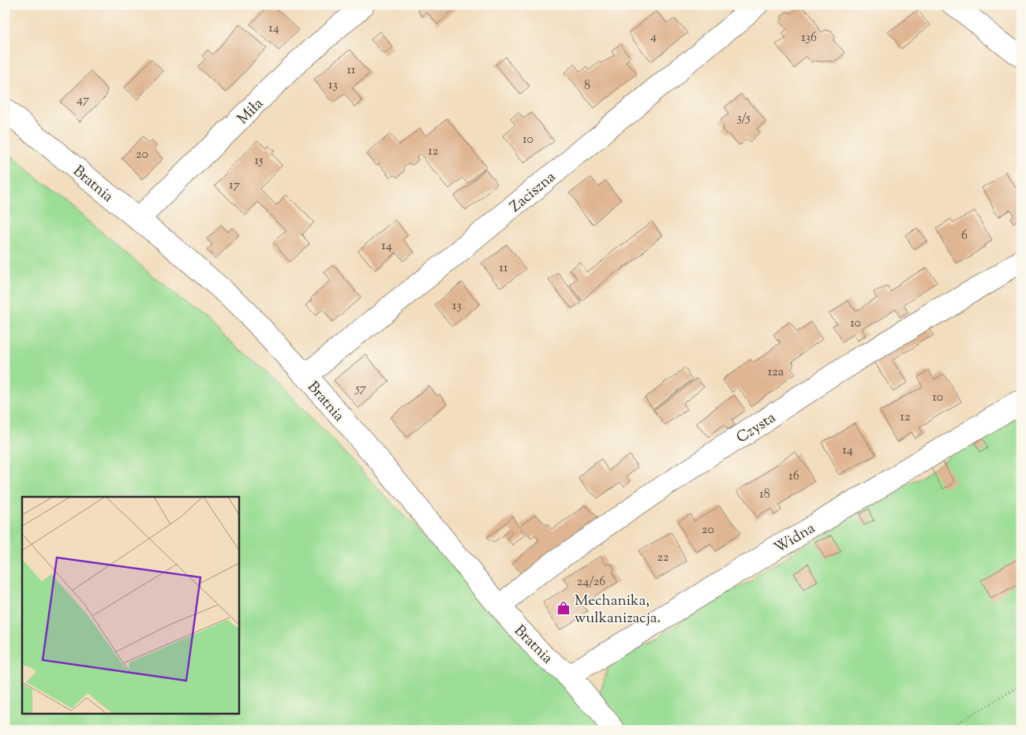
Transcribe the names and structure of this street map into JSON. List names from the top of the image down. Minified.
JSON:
{"streets":{"street":["Miła","Bratnia","Zaciszna","Czysta","Widna"]},"crossings":[["Miła","Bratnia"],["Bratnia","Zaciszna"],["Bratnia","Czysta"],["Bratnia","Widna"]],"places":{"shop":["Mechanika, wulkanizacja."]},"house_numbers":["14","4","136","11","13","8","47","3/5","10","12","20","15","17","6","14","11","13","10","12a","57","10","12","14","16","18","20","22","24/26"]}
